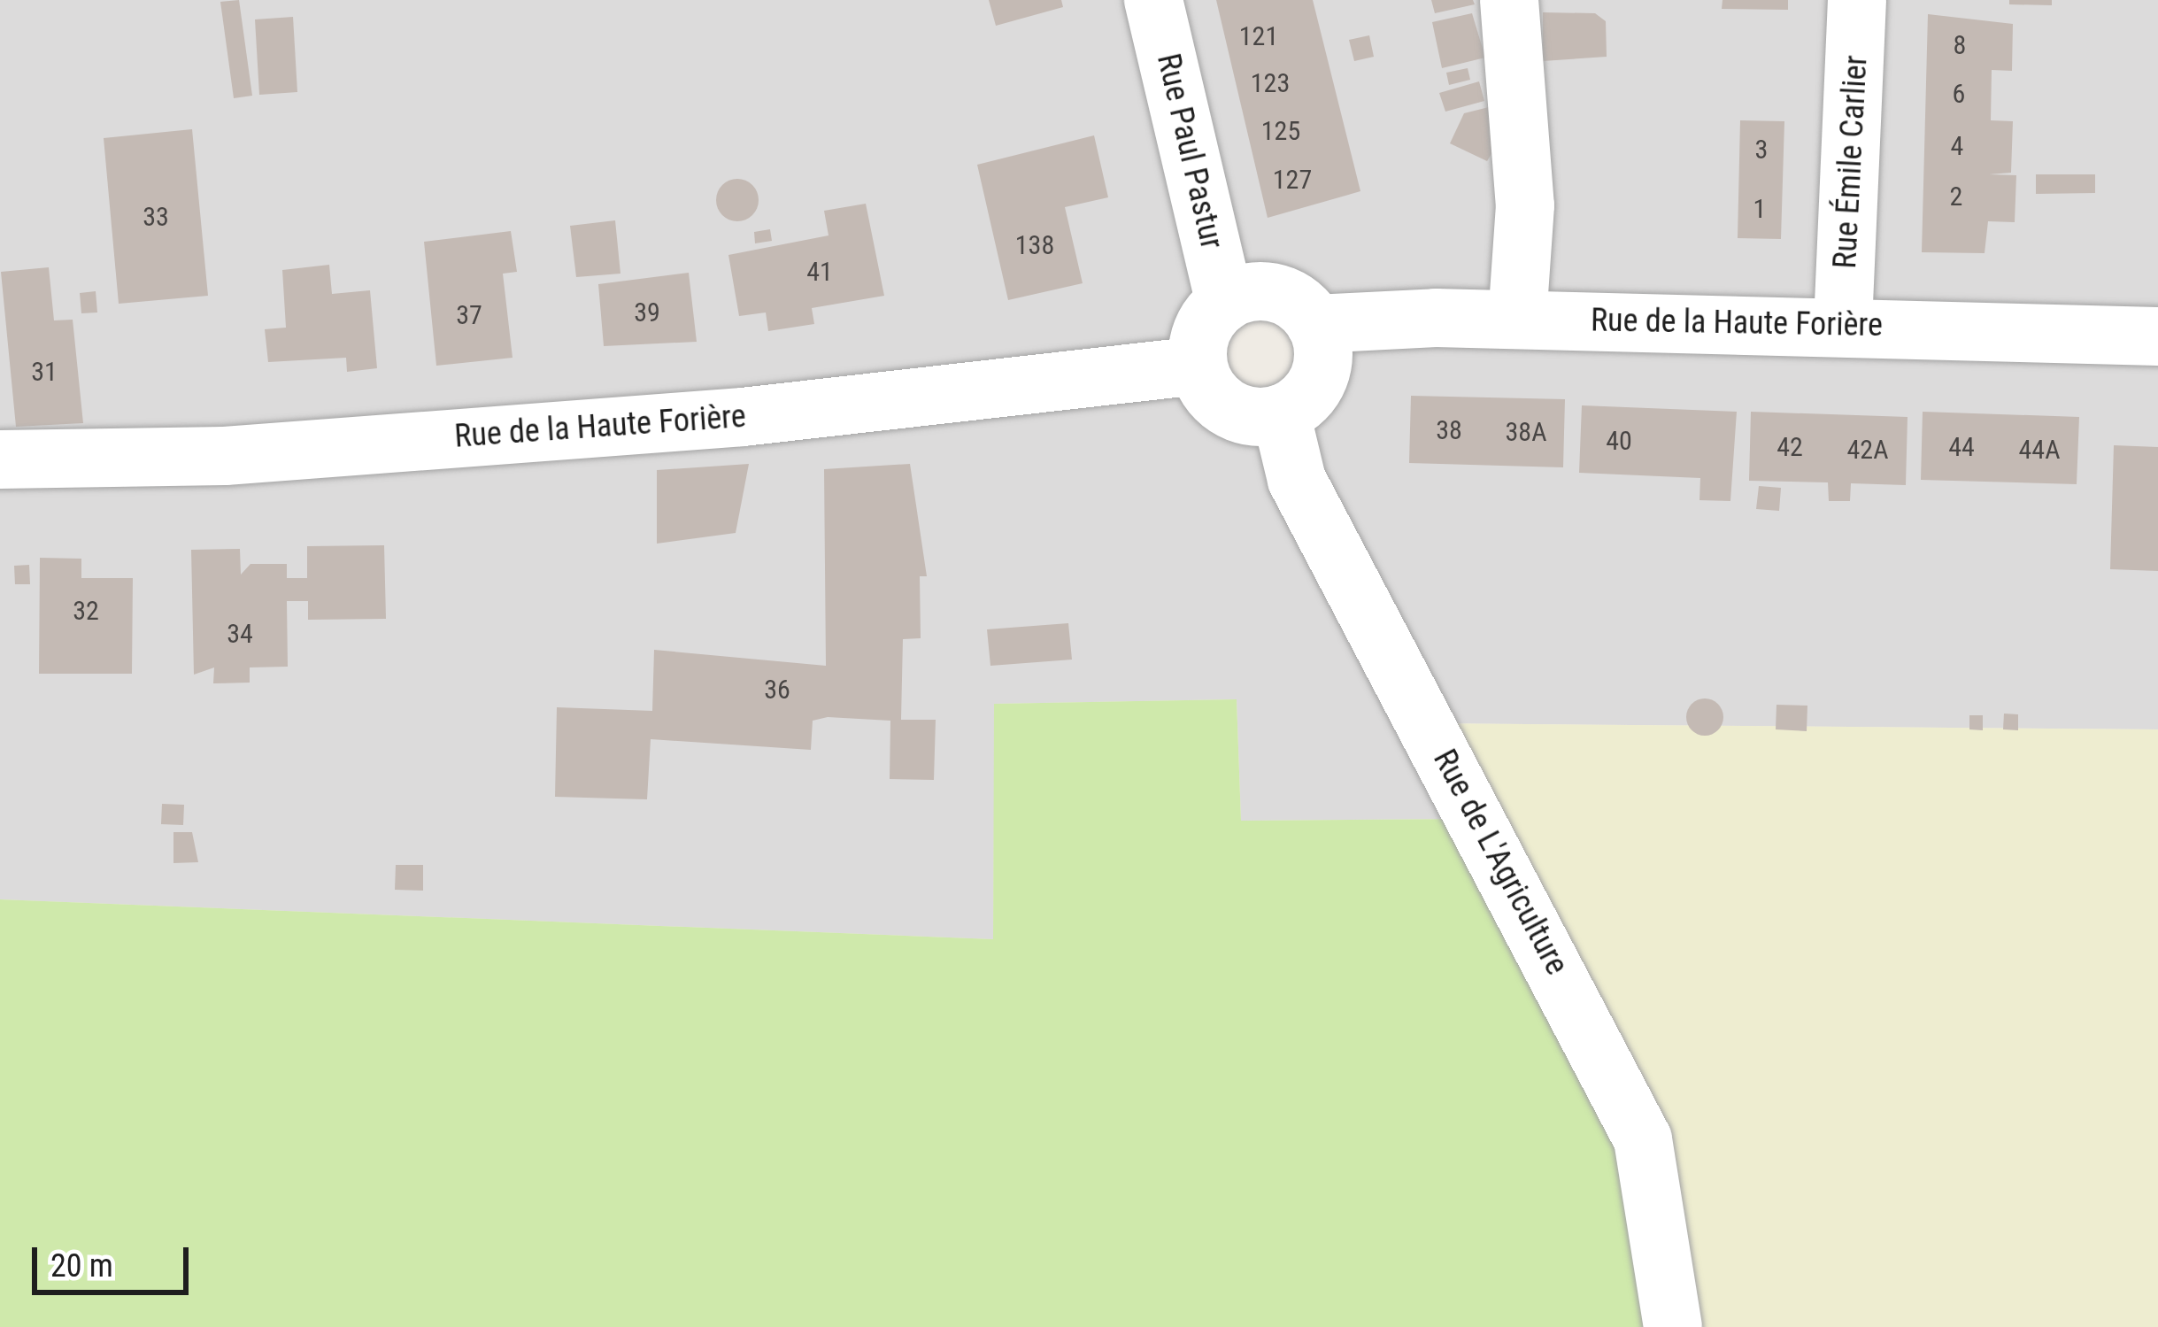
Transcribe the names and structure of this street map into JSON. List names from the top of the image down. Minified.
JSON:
{"streets":{"street":["Rue Paul Pastur","Rue Émile Carlier","Rue de la Haute Forière","Rue de L'Agriculture"]},"crossings":[["Rue Paul Pastur","Rue de la Haute Forière"],["Rue Paul Pastur","Rue de L'Agriculture"],["Rue Émile Carlier","Rue de la Haute Forière"],["Rue de la Haute Forière","Rue de L'Agriculture"]],"house_numbers":["121","8","123","6","125","4","3","127","2","1","33","138","41","39","37","31","38","38A","40","42","44","42A","44A","32","34","36"],"scale_bar":"20 m"}
